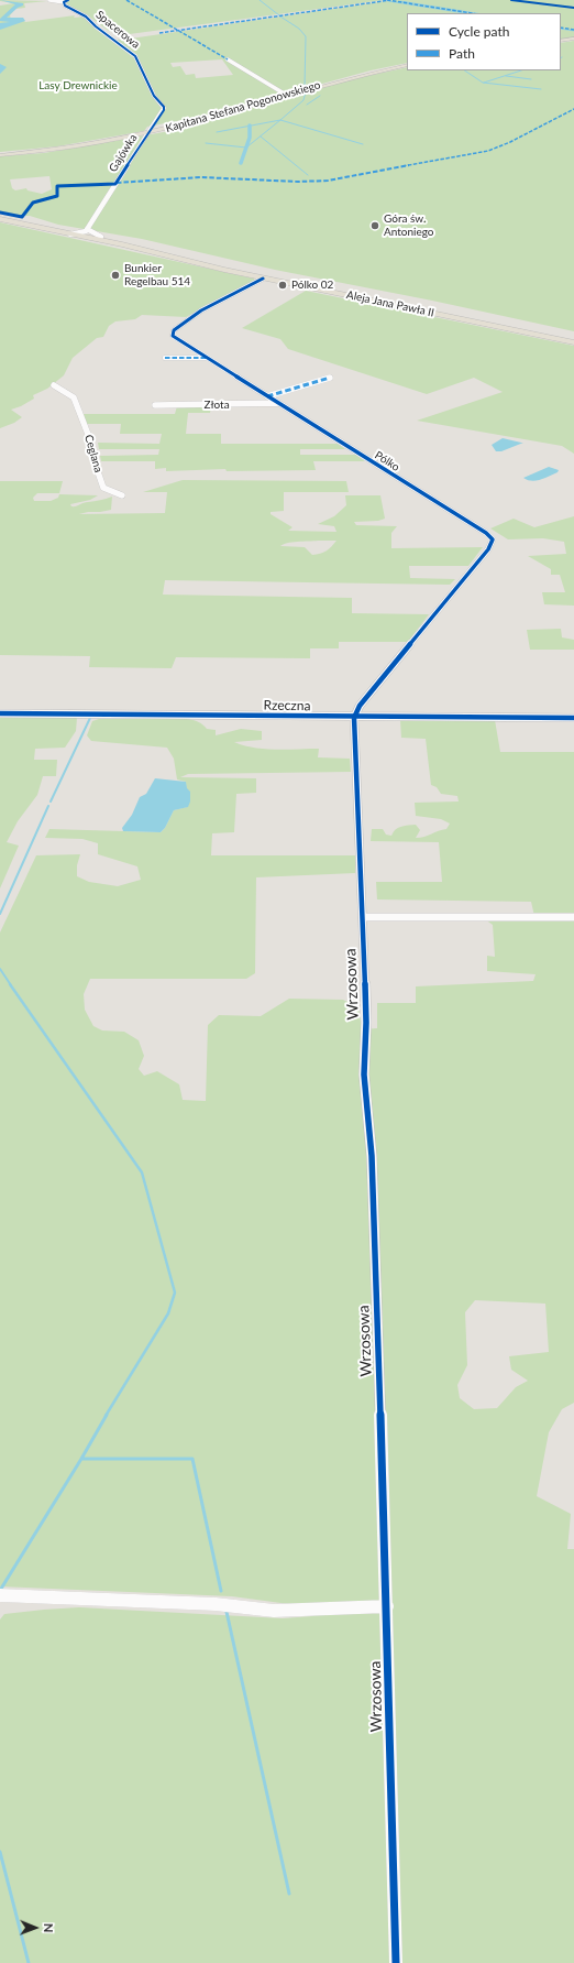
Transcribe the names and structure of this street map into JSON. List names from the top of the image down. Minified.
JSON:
{"streets":{"main road":["Kapitana Stefana Pogonowskiego","Aleja Jana Pawła II"],"street":["Spacerowa","Gajówka","Złota","Ceglana","Pólko","Rzeczna","Wrzosowa"]},"crossings":[["Spacerowa","Kapitana Stefana Pogonowskiego"],["Spacerowa","Gajówka"],["Kapitana Stefana Pogonowskiego","Gajówka"],["Gajówka","Aleja Jana Pawła II"],["Aleja Jana Pawła II","Pólko"],["Złota","Pólko"],["Pólko","Rzeczna"],["Pólko","Wrzosowa"],["Rzeczna","Wrzosowa"]],"parks":["Lasy Drewnickie"],"places":["Góra św. Antoniego","Bunkier Regelbau 514","Pólko 02"],"legend":["Cycle path","Path"],"north":"right"}
